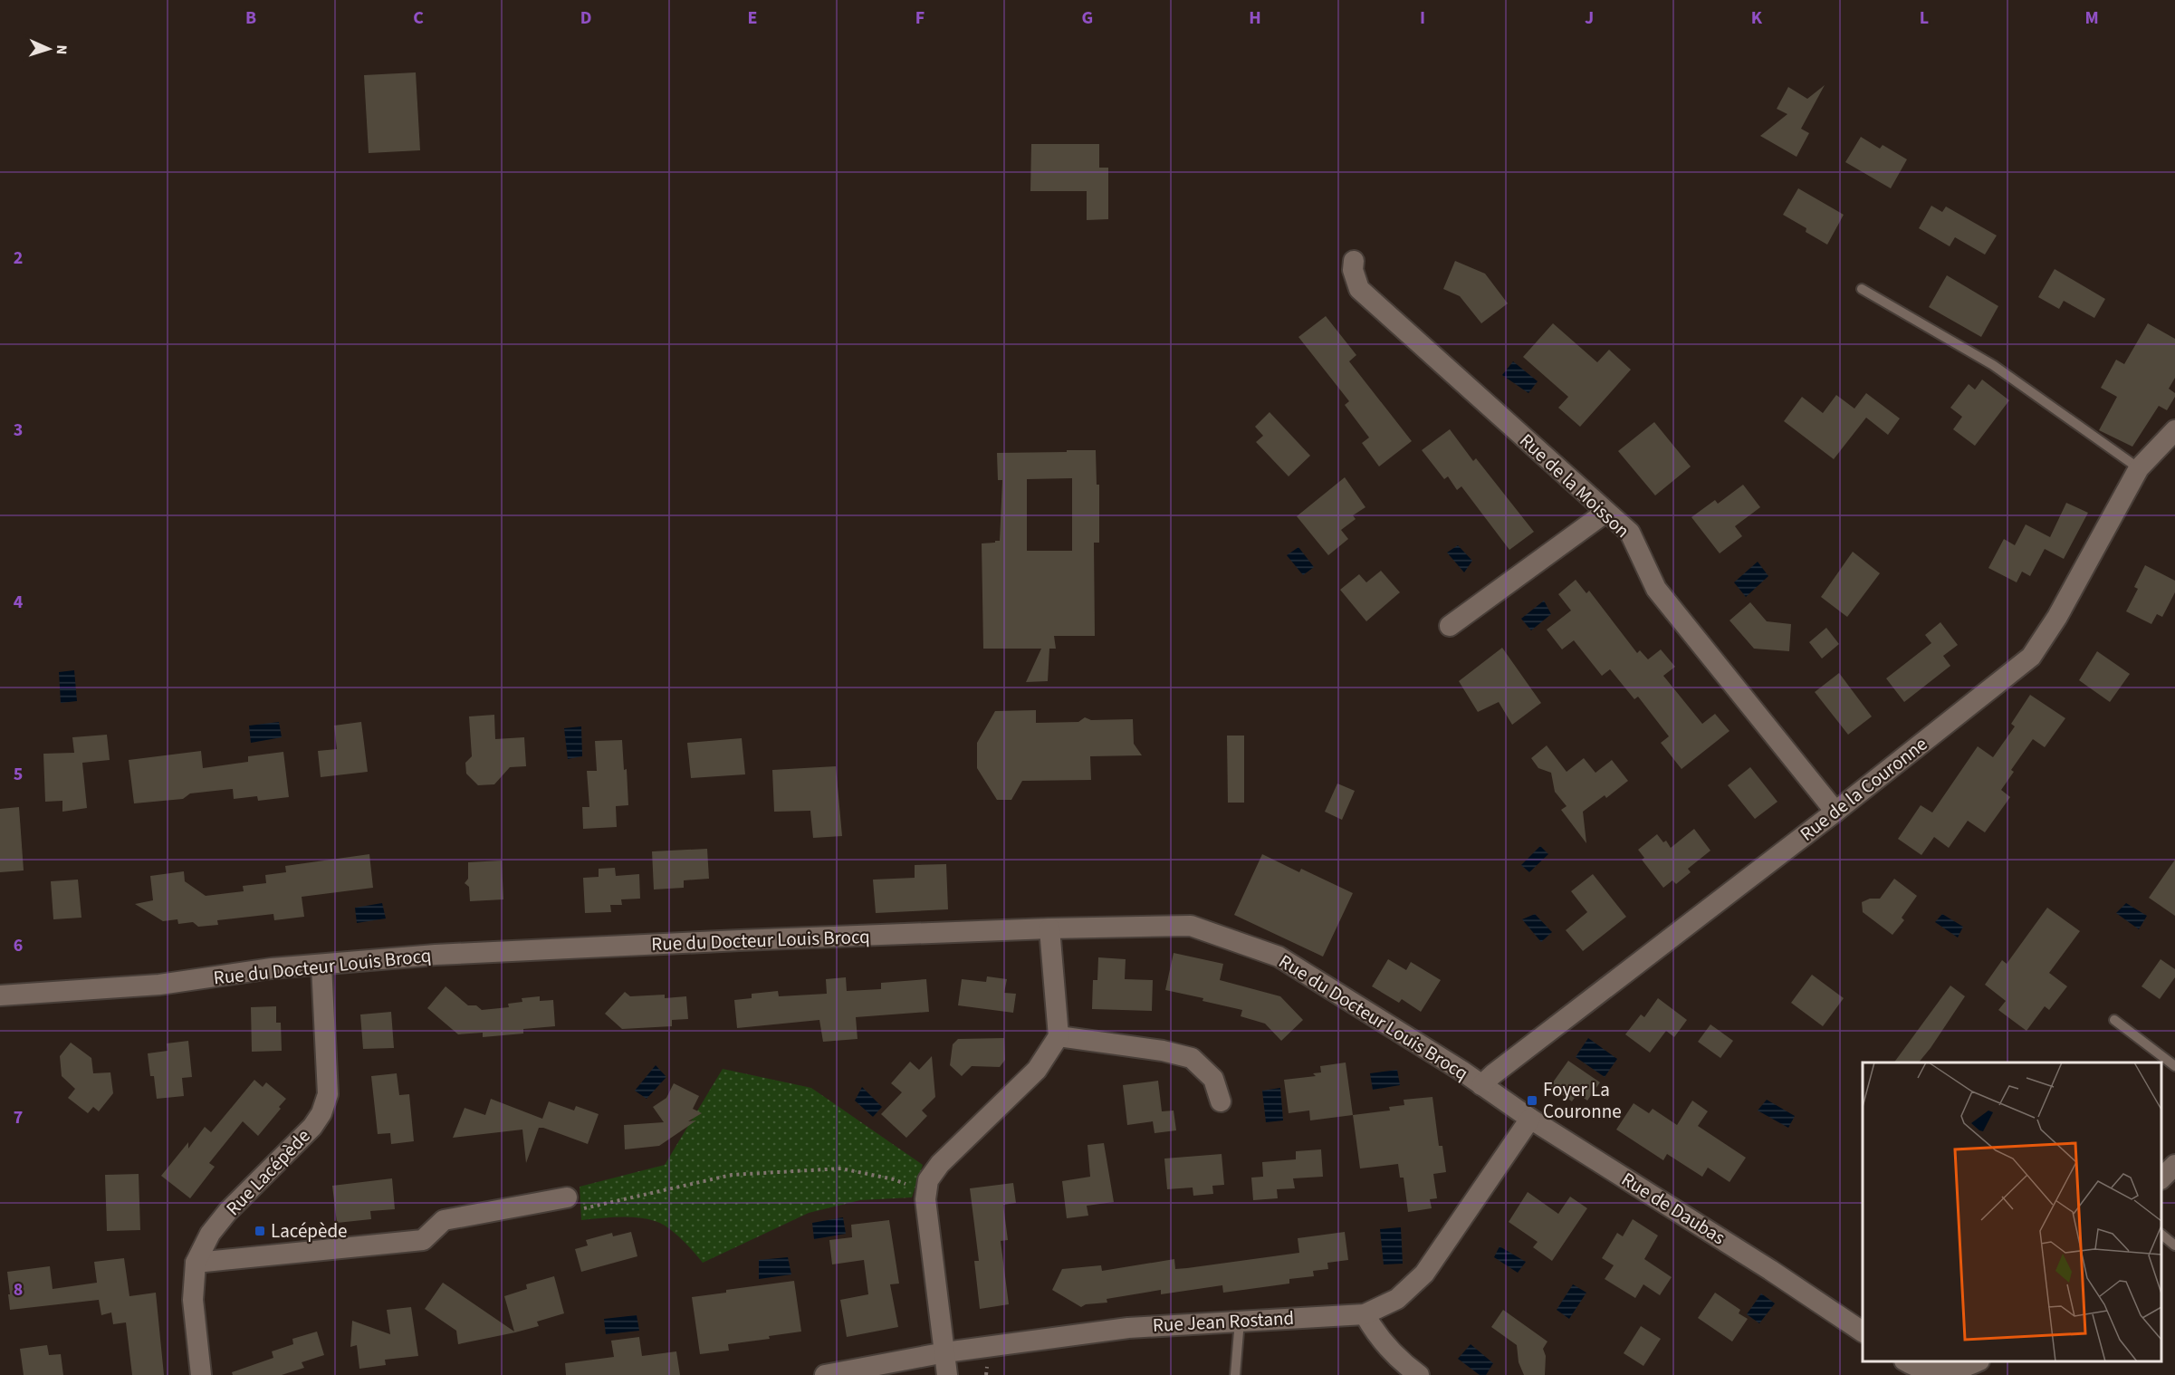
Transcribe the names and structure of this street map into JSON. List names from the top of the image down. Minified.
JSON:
{"streets":{"street":["Rue de la Moisson","Rue de la Couronne","Rue du Docteur Louis Brocq","Rue Lacépède","Rue de Daubas","Rue Jean Rostand"]},"crossings":[["Rue de la Moisson","Rue de la Couronne"],["Rue de la Couronne","Rue du Docteur Louis Brocq"],["Rue de la Couronne","Rue de Daubas"],["Rue du Docteur Louis Brocq","Rue Lacépède"],["Rue du Docteur Louis Brocq","Rue de Daubas"],["Rue de Daubas","Rue Jean Rostand"]],"places":{"transit":["Foyer La Couronne","Lacépède"]},"north":"right","grid":{"columns":["B","C","D","E","F","G","H","I","J","K","L","M"],"rows":["2","3","4","5","6","7","8"]}}
